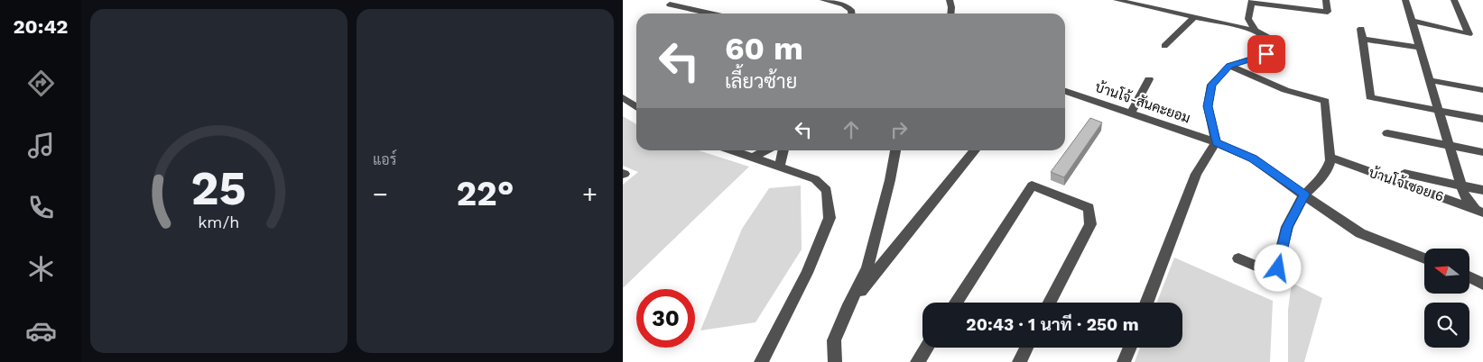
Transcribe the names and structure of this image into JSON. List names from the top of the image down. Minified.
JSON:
{"streets":{"street":["บ้านโจ้-สันคะยอม","บ้านโจ้ ซอย 6"]},"north":"left","page":{"tabs":"20:42","tile":"แอร์","turn":["60 m","เลี้ยวซ้าย"],"heat":["−","22°","+"],"limit":"30","trip":"20:43 · 1 นาที · 250 m","gauge":["25","km/h"]}}
